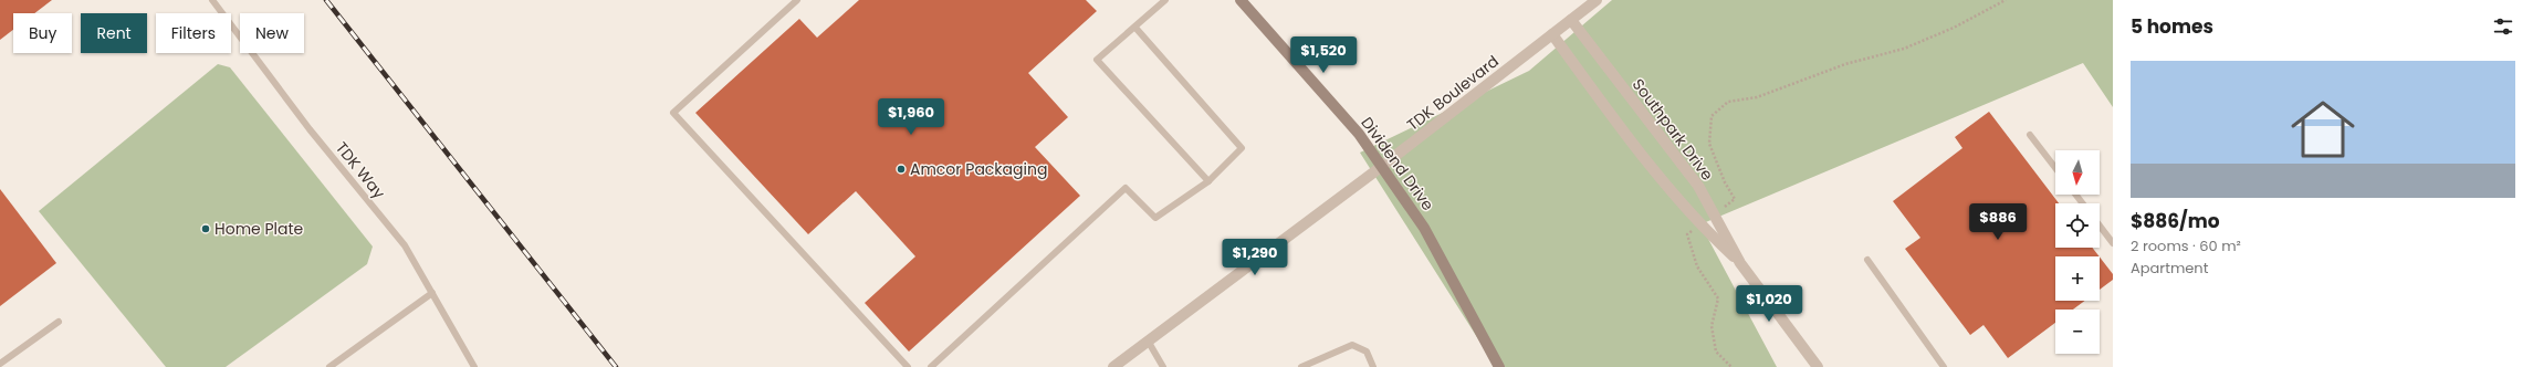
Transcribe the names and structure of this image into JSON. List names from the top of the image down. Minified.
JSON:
{"streets":{"street":["TDK Boulevard","Southpark Drive","Dividend Drive"],"lane":["TDK Way"]},"crossings":[["TDK Boulevard","Southpark Drive"],["TDK Boulevard","Dividend Drive"]],"places":["Amcor Packaging","Home Plate"],"north":"bottom","page":{"heading":"5 homes","chip":["Buy","Rent","Filters","New"],"price":["$1,520","$1,960","$886","$1,290","$1,020"],"list":[{"name":"$886/mo","note":"2 rooms · 60 m² · Apartment"}],"map_buttons":["+","−"]}}
